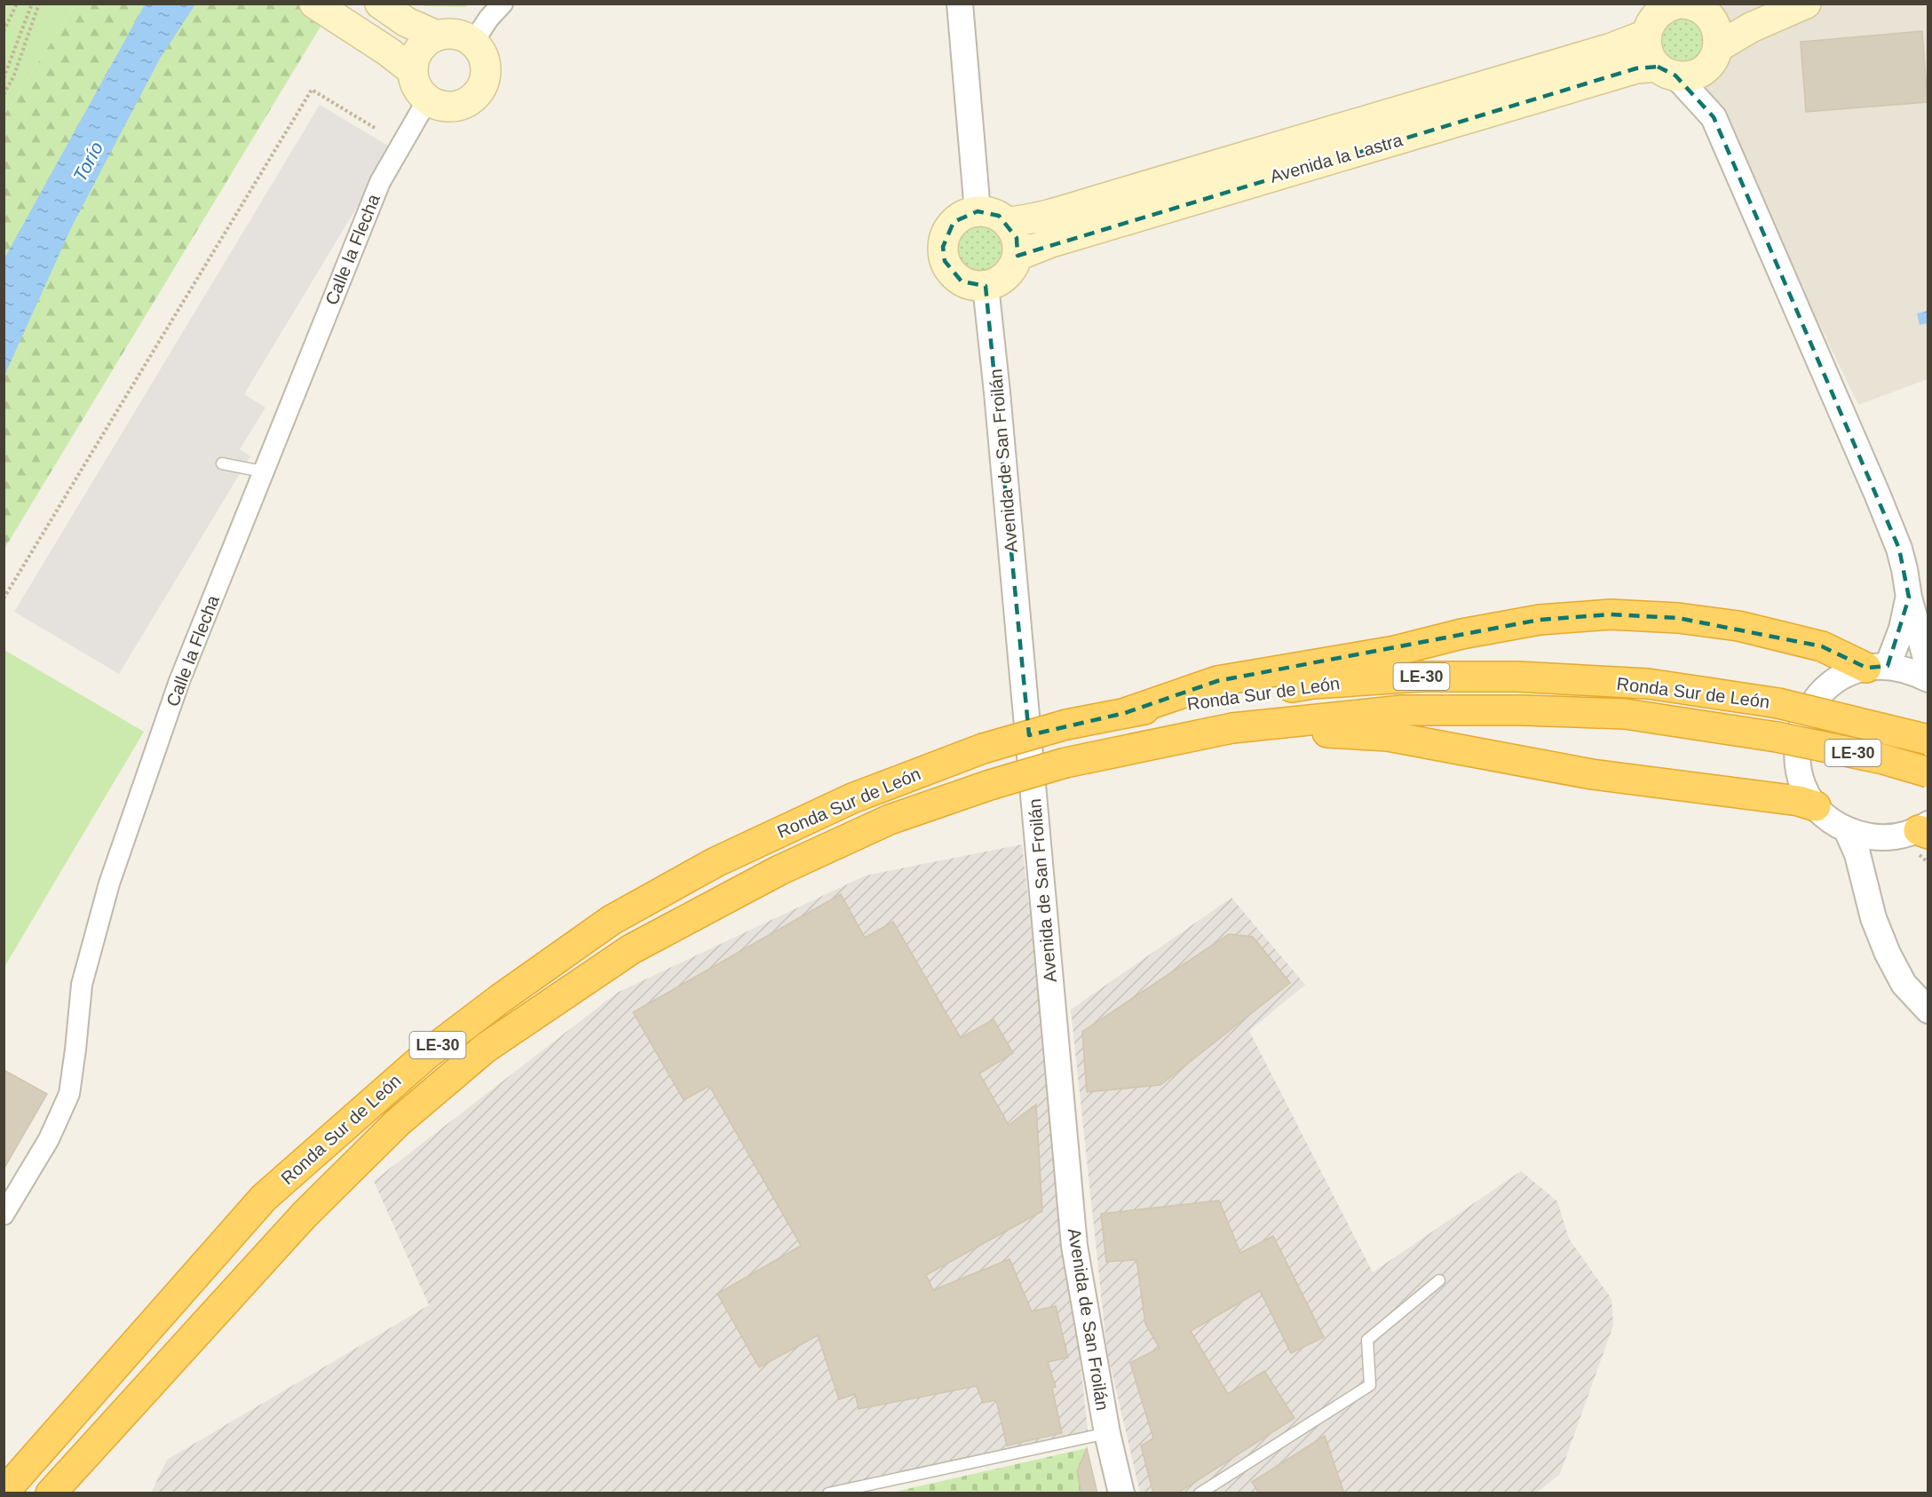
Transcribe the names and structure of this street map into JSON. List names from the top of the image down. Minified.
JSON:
{"streets":{"highway":["LE-30","Ronda Sur de León"],"main road":["Avenida la Lastra"],"street":["Calle la Flecha","Avenida de San Froilán"]},"crossings":[["Avenida la Lastra","Avenida de San Froilán"]],"water":["Torío"]}
